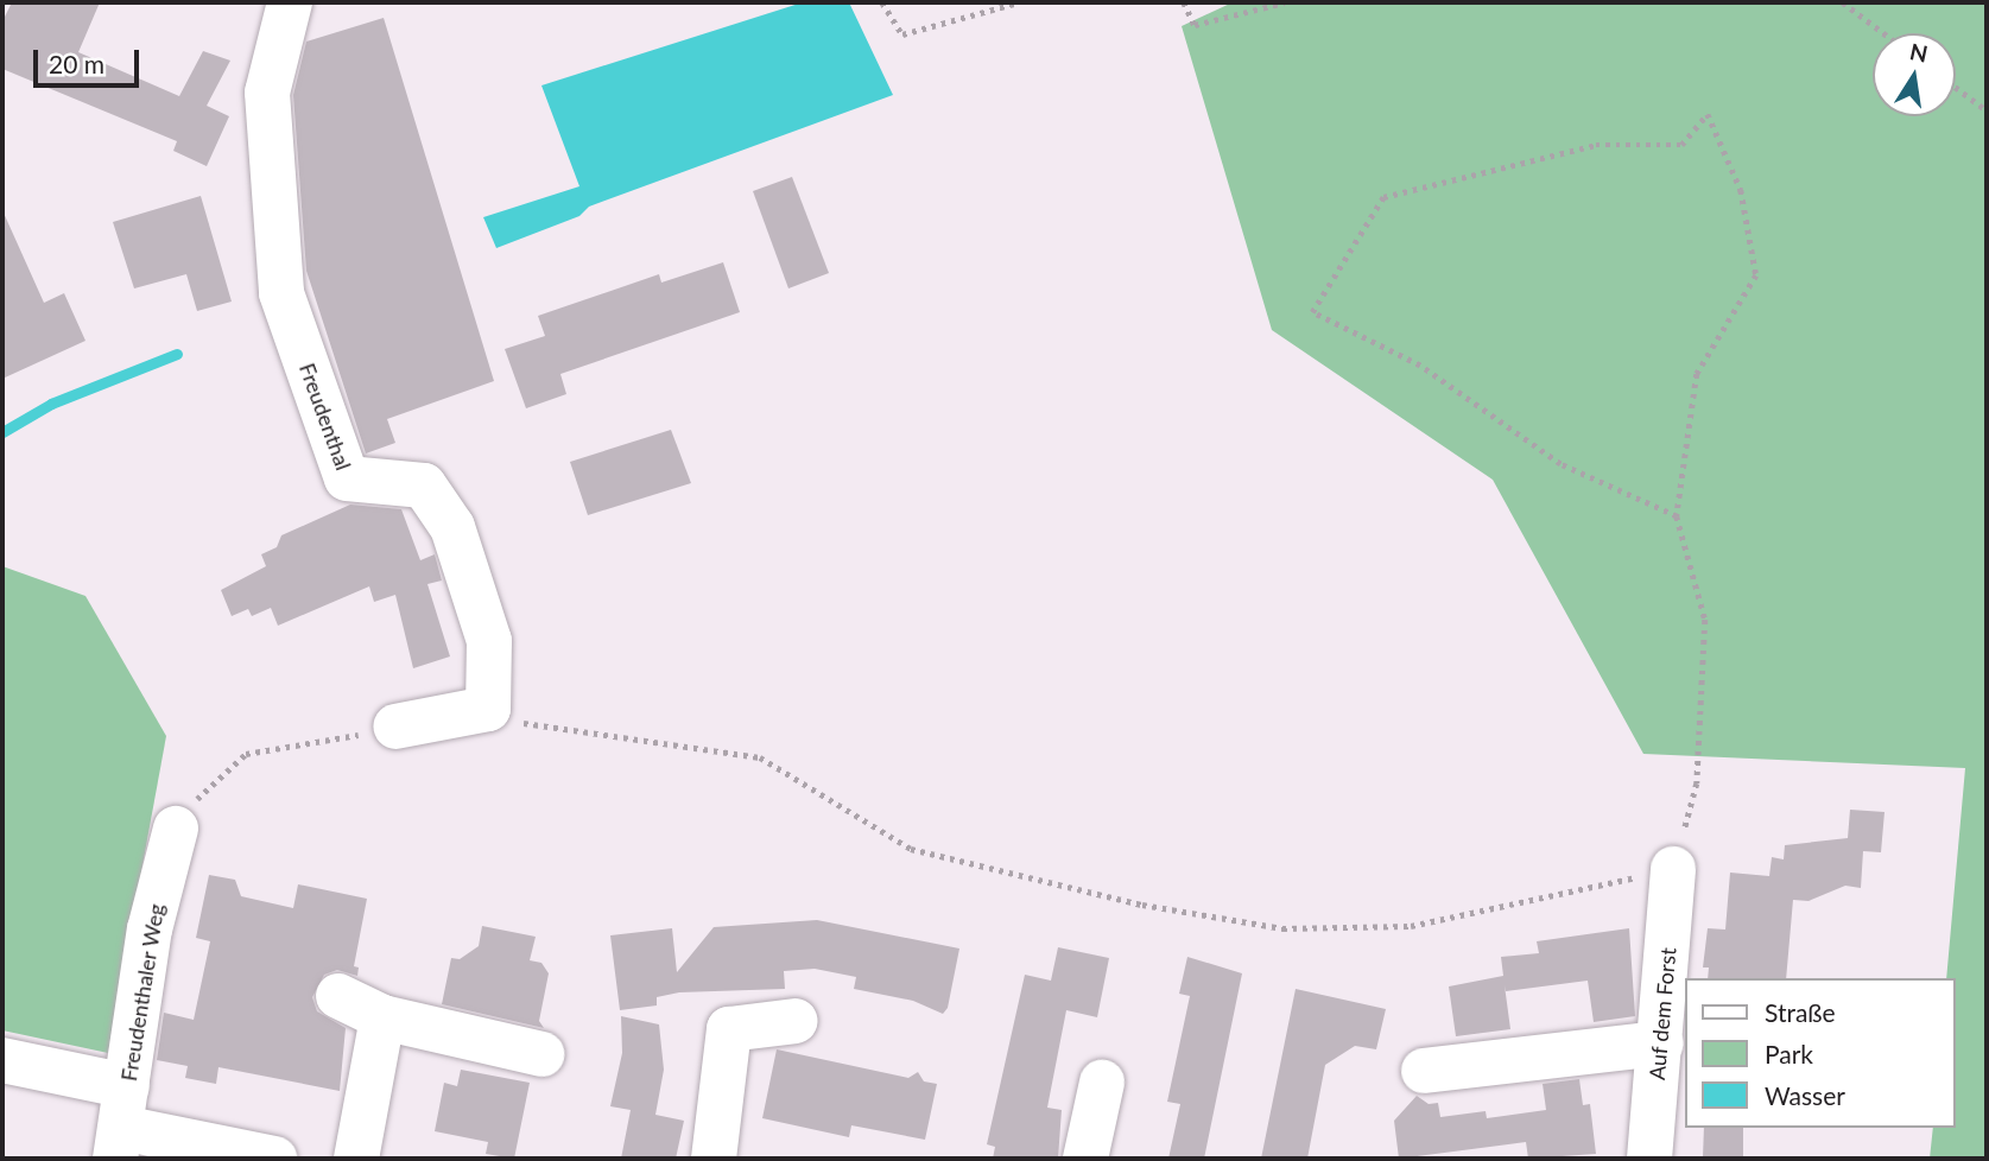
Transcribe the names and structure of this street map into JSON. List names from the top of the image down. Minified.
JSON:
{"streets":{"street":["Freudenthal","Freudenthaler Weg","Auf dem Forst"]},"legend":["Straße","Park","Wasser"],"scale_bar":"20 m","north":"top"}
